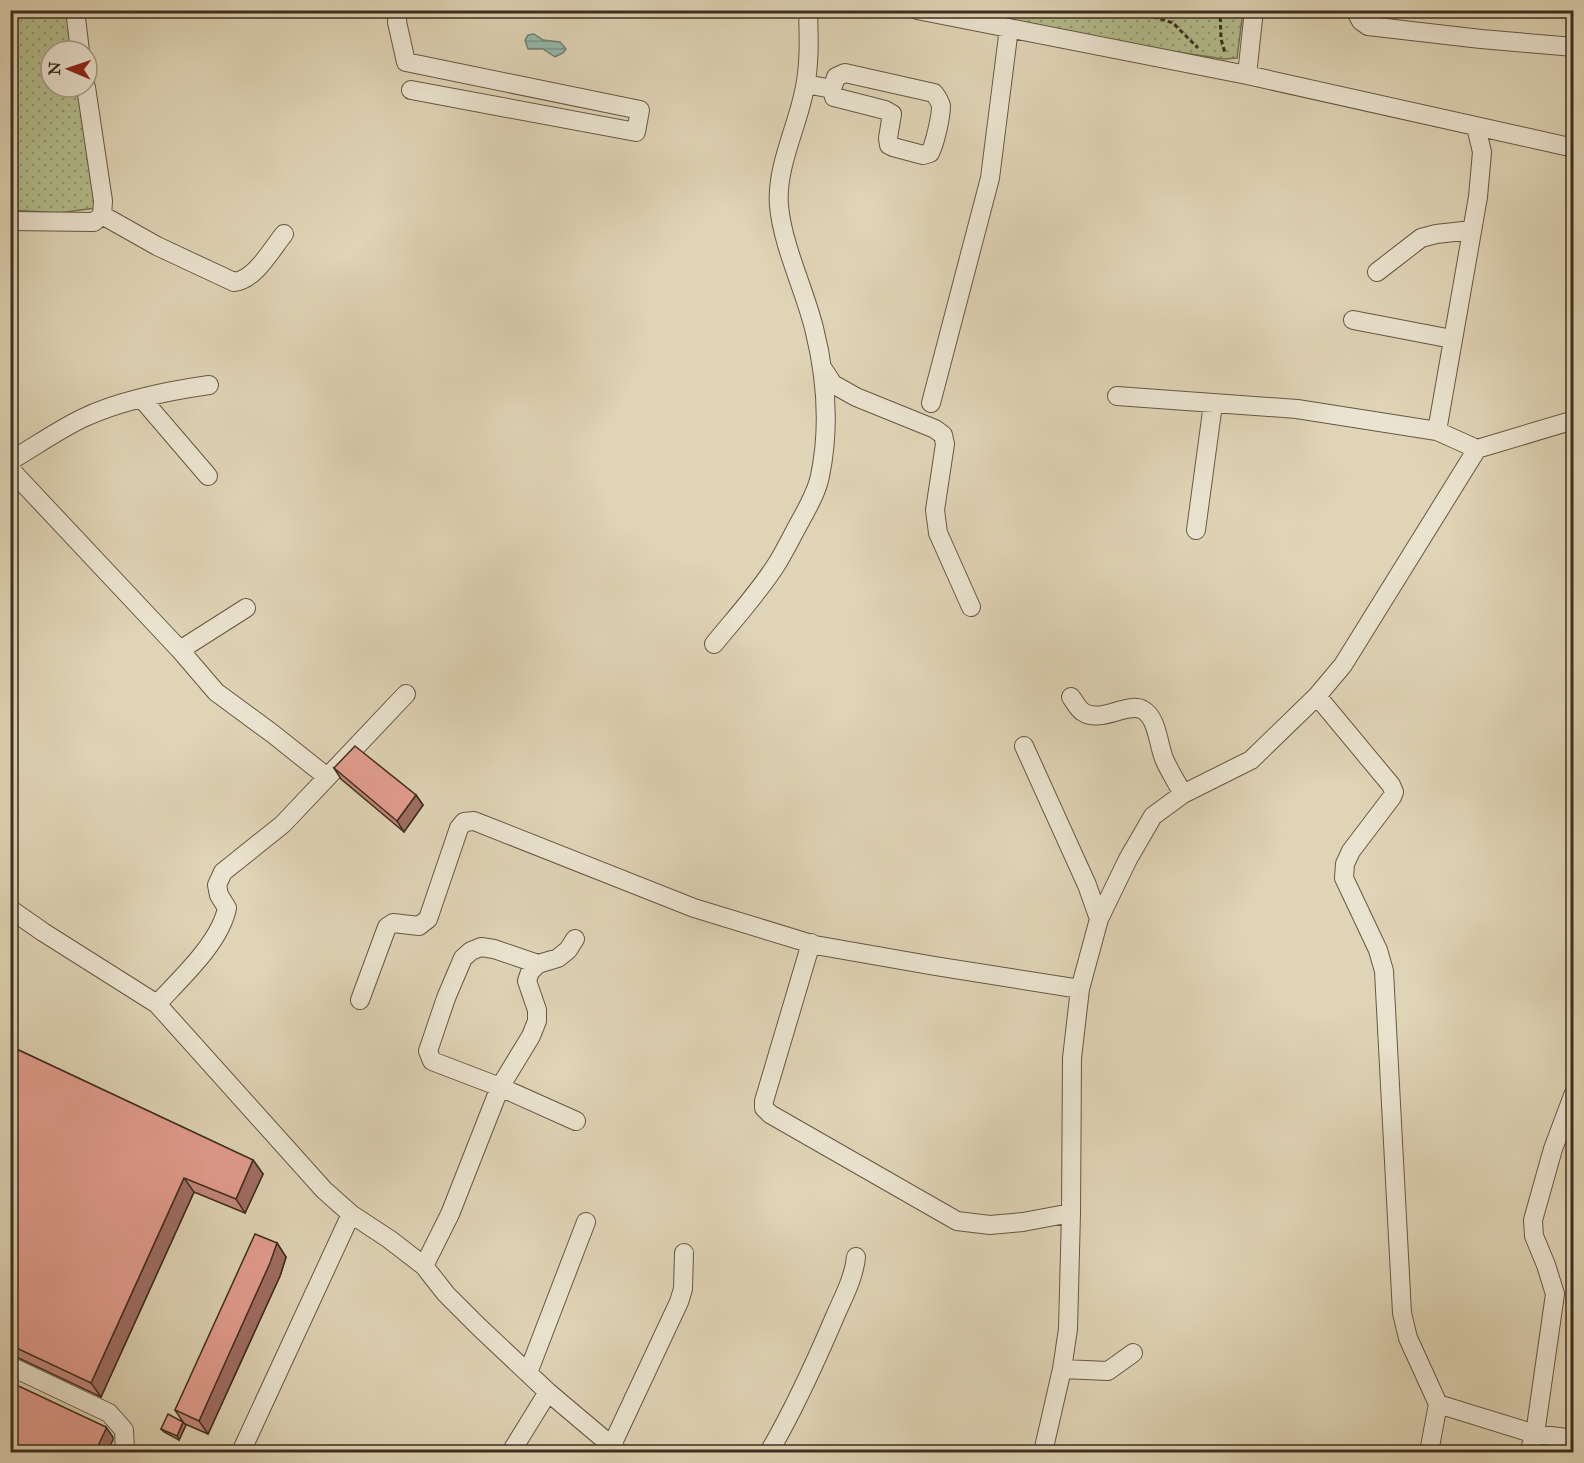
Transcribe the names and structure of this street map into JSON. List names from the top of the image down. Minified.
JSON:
{"north":"left"}
